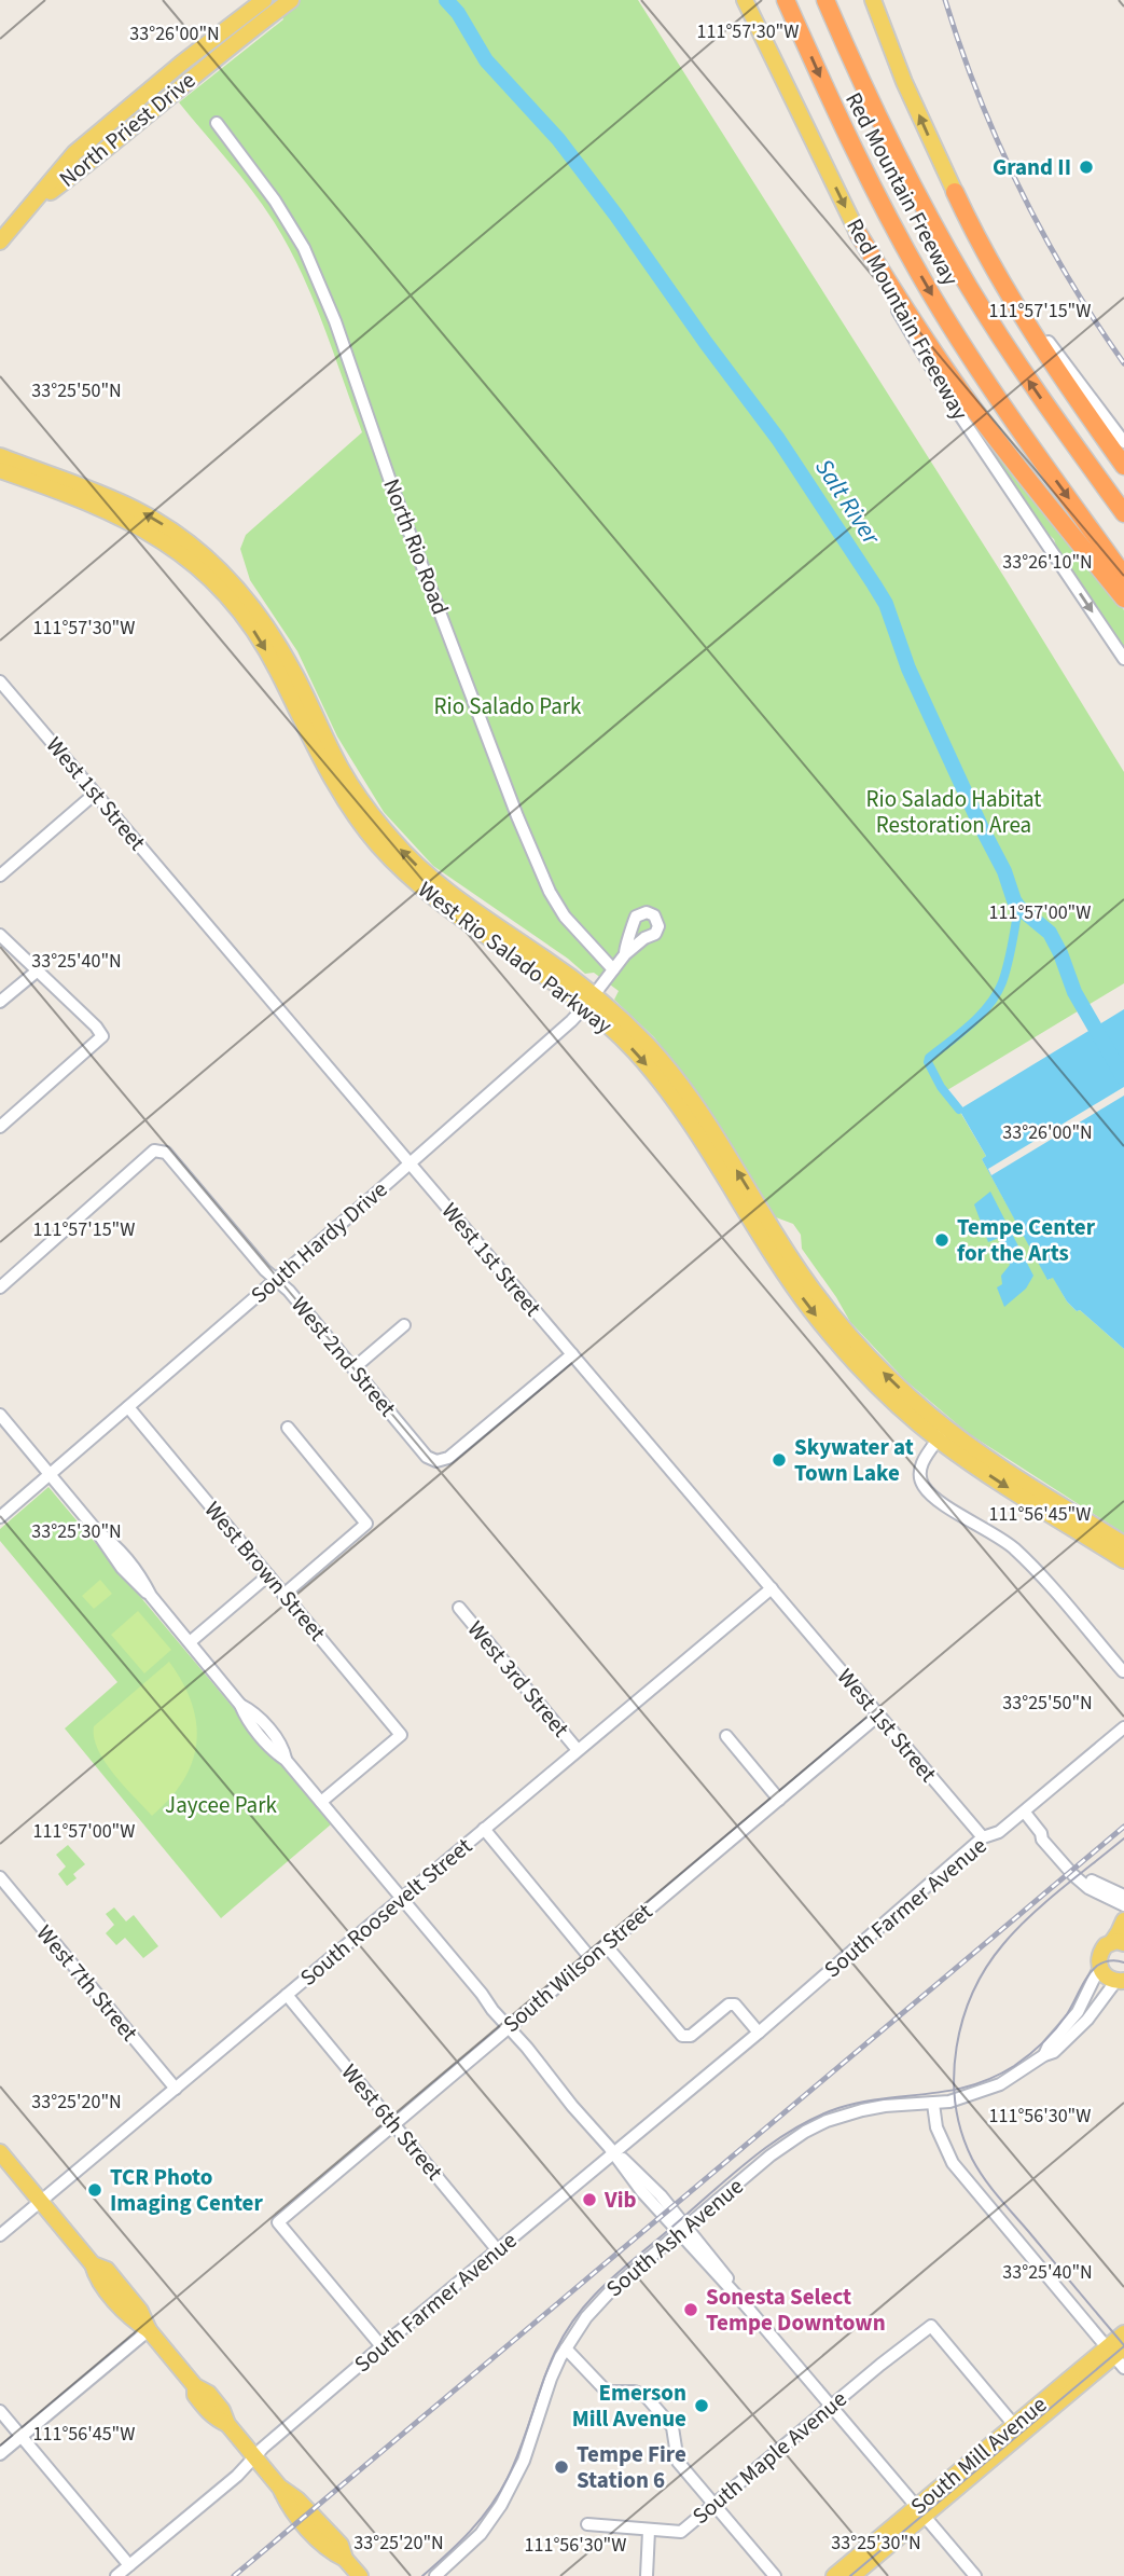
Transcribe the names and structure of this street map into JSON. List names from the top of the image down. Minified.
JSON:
{"streets":{"highway":["Red Mountain Freeway"],"main road":["North Priest Drive","Red Mountain Freeeway","West Rio Salado Parkway","South Mill Avenue"],"street":["North Rio Road","West 1st Street","South Hardy Drive","West 2nd Street","West Brown Street","West 3rd Street","South Farmer Avenue","South Roosevelt Street","South Wilson Street","West 7th Street","West 6th Street","South Ash Avenue","South Maple Avenue"]},"crossings":[["North Rio Road","South Hardy Drive"],["West 1st Street","South Hardy Drive"],["West 1st Street","West 2nd Street"],["West 1st Street","South Farmer Avenue"],["West 1st Street","South Roosevelt Street"],["West 1st Street","South Wilson Street"],["West Rio Salado Parkway","South Hardy Drive"],["South Hardy Drive","West 2nd Street"],["South Hardy Drive","West Brown Street"],["West 3rd Street","South Roosevelt Street"],["South Farmer Avenue","South Wilson Street"],["South Farmer Avenue","West 6th Street"],["South Roosevelt Street","West 7th Street"],["South Roosevelt Street","West 6th Street"],["South Wilson Street","West 6th Street"],["South Mill Avenue","South Maple Avenue"]],"one_way":["Red Mountain Freeeway"],"water":["Salt River"],"parks":["Rio Salado Park","Rio Salado Habitat Restoration Area","Jaycee Park"],"places":["Grand II","Tempe Center for the Arts","Skywater at Town Lake","TCR Photo Imaging Center","Vib","Sonesta Select Tempe Downtown","Emerson Mill Avenue","Tempe Fire Station 6"],"coordinates":["111°57'30\"W","33°26'00\"N","111°57'15\"W","33°25'50\"N","33°26'10\"N","111°57'00\"W","33°25'40\"N","111°56'45\"W","33°25'30\"N","33°25'20\"N","111°56'30\"W"]}
